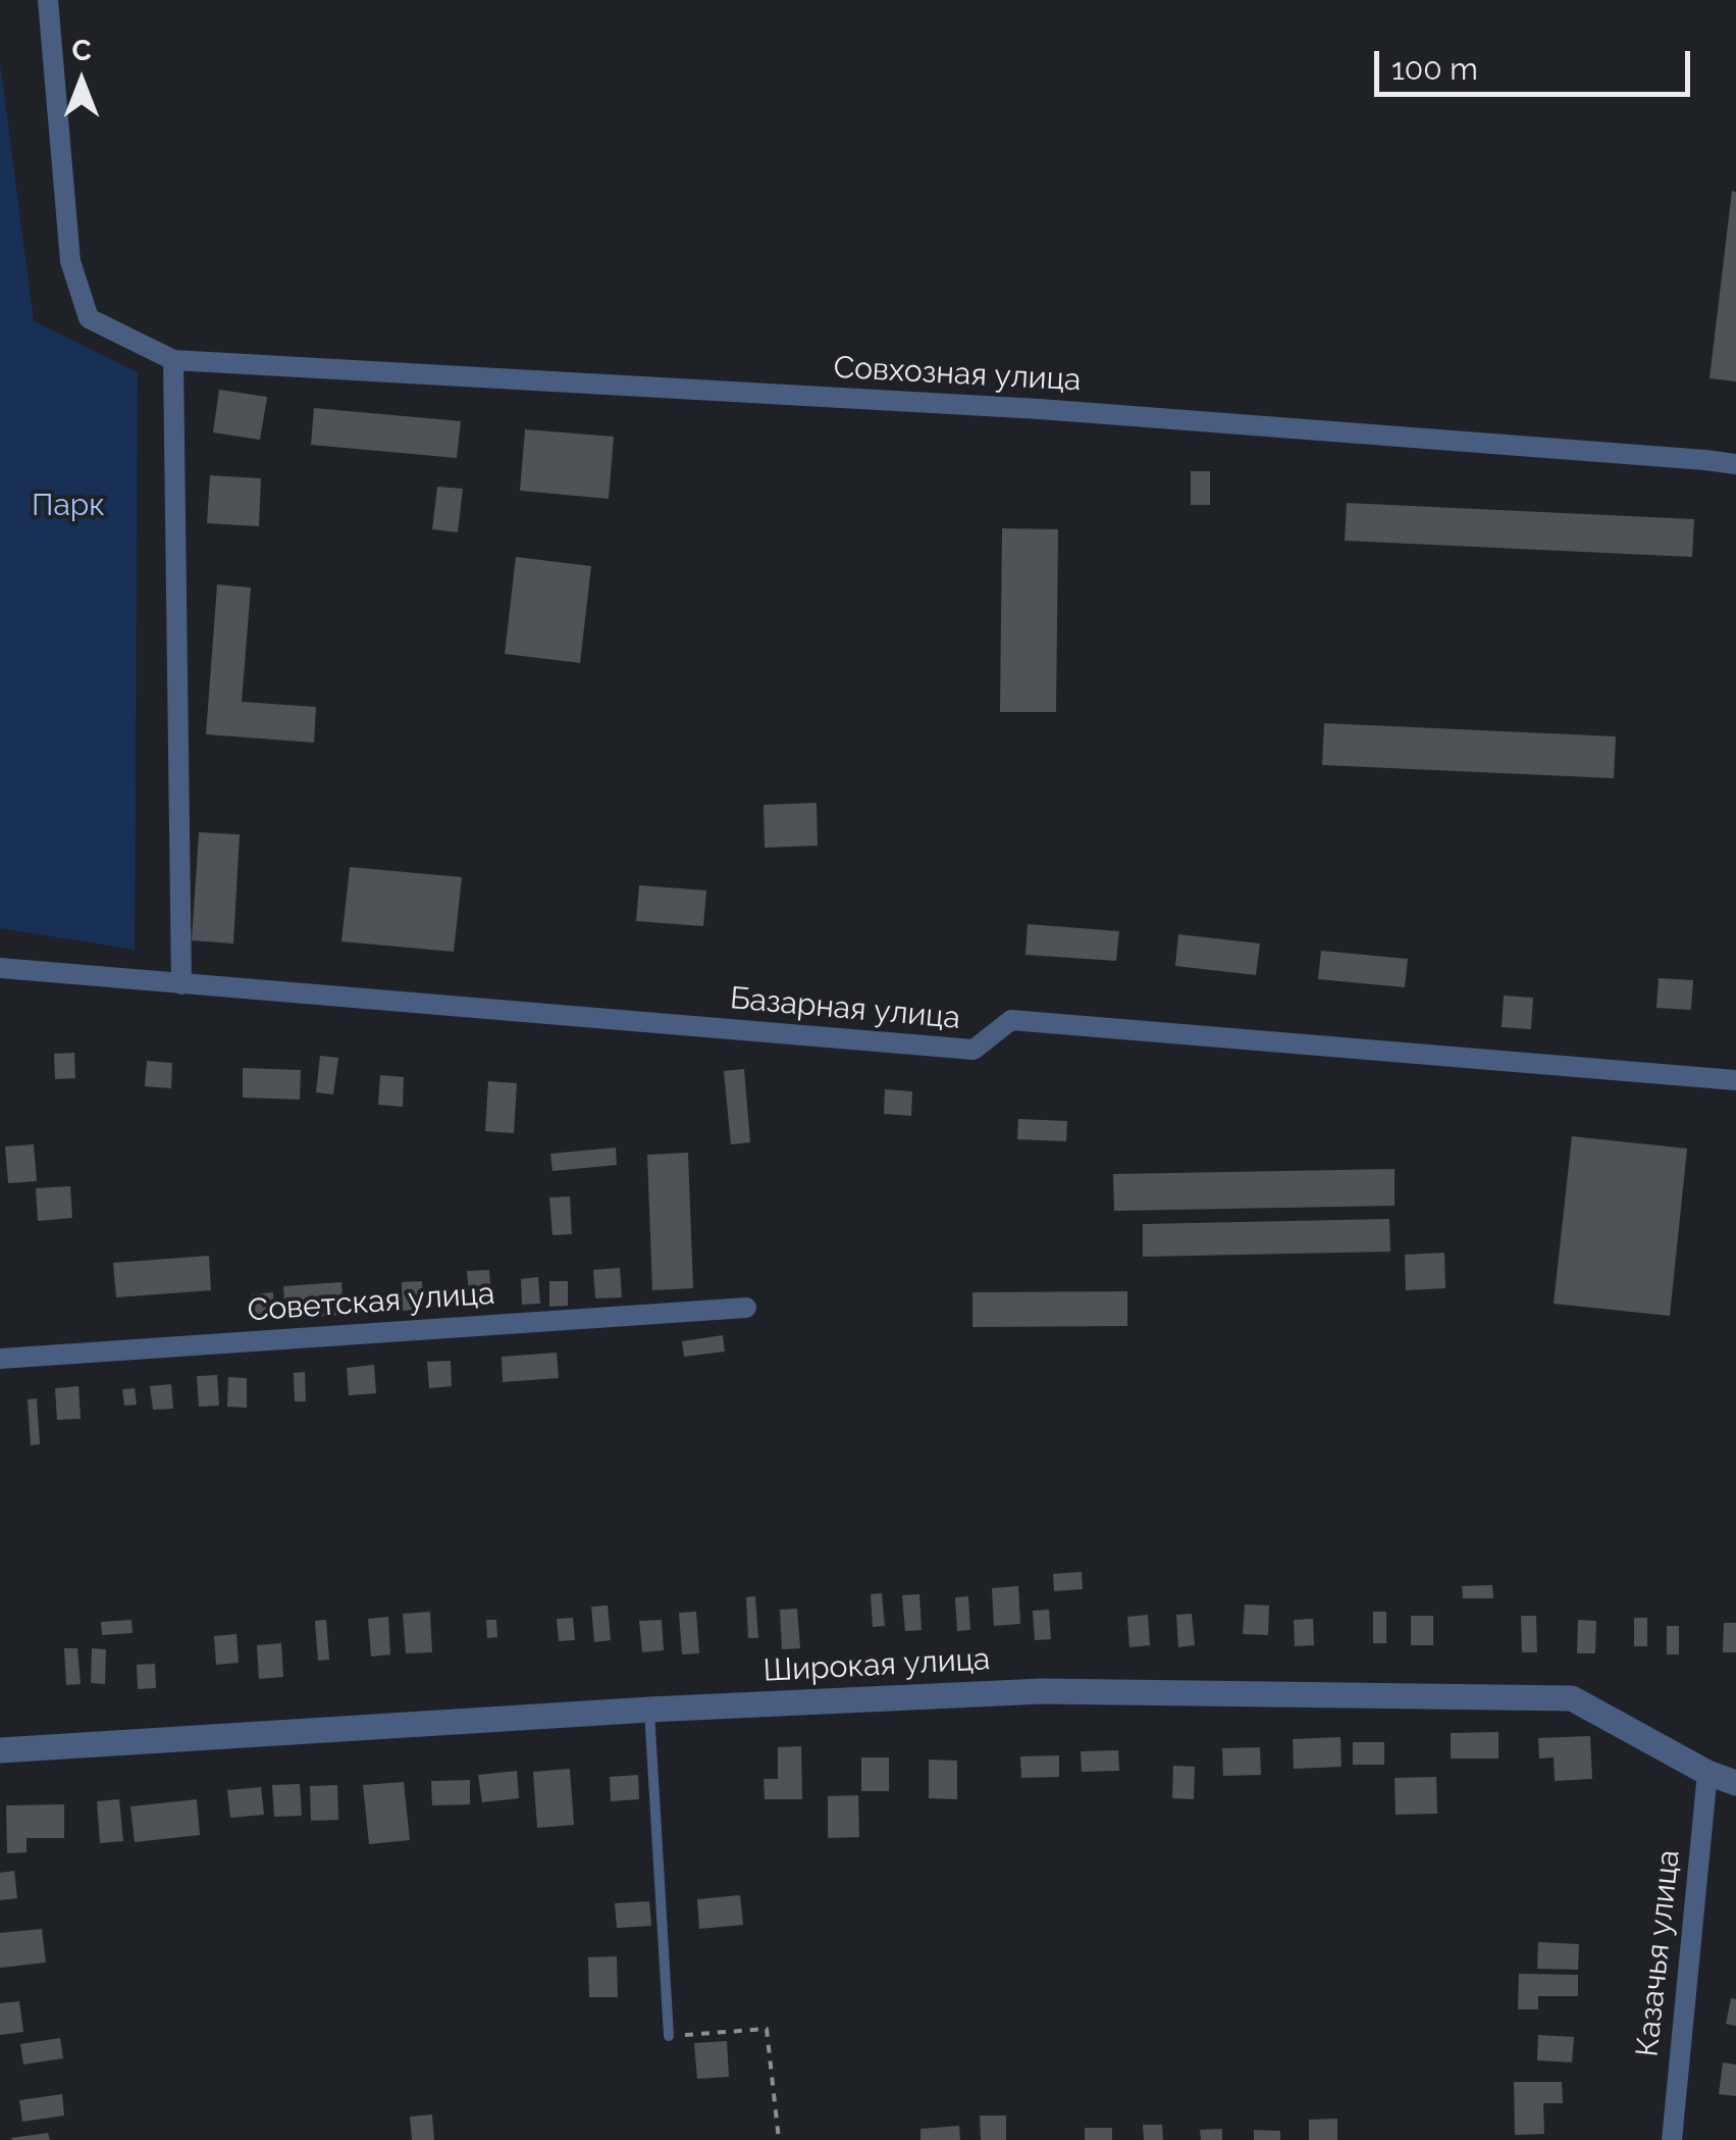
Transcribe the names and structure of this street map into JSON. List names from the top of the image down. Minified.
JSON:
{"streets":{"street":["Совхозная улица","Базарная улица","Советская улица","Широкая улица","Казачья улица"]},"crossings":[["Широкая улица","Казачья улица"]],"parks":["Парк"],"scale_bar":"100 m","north":"top"}
